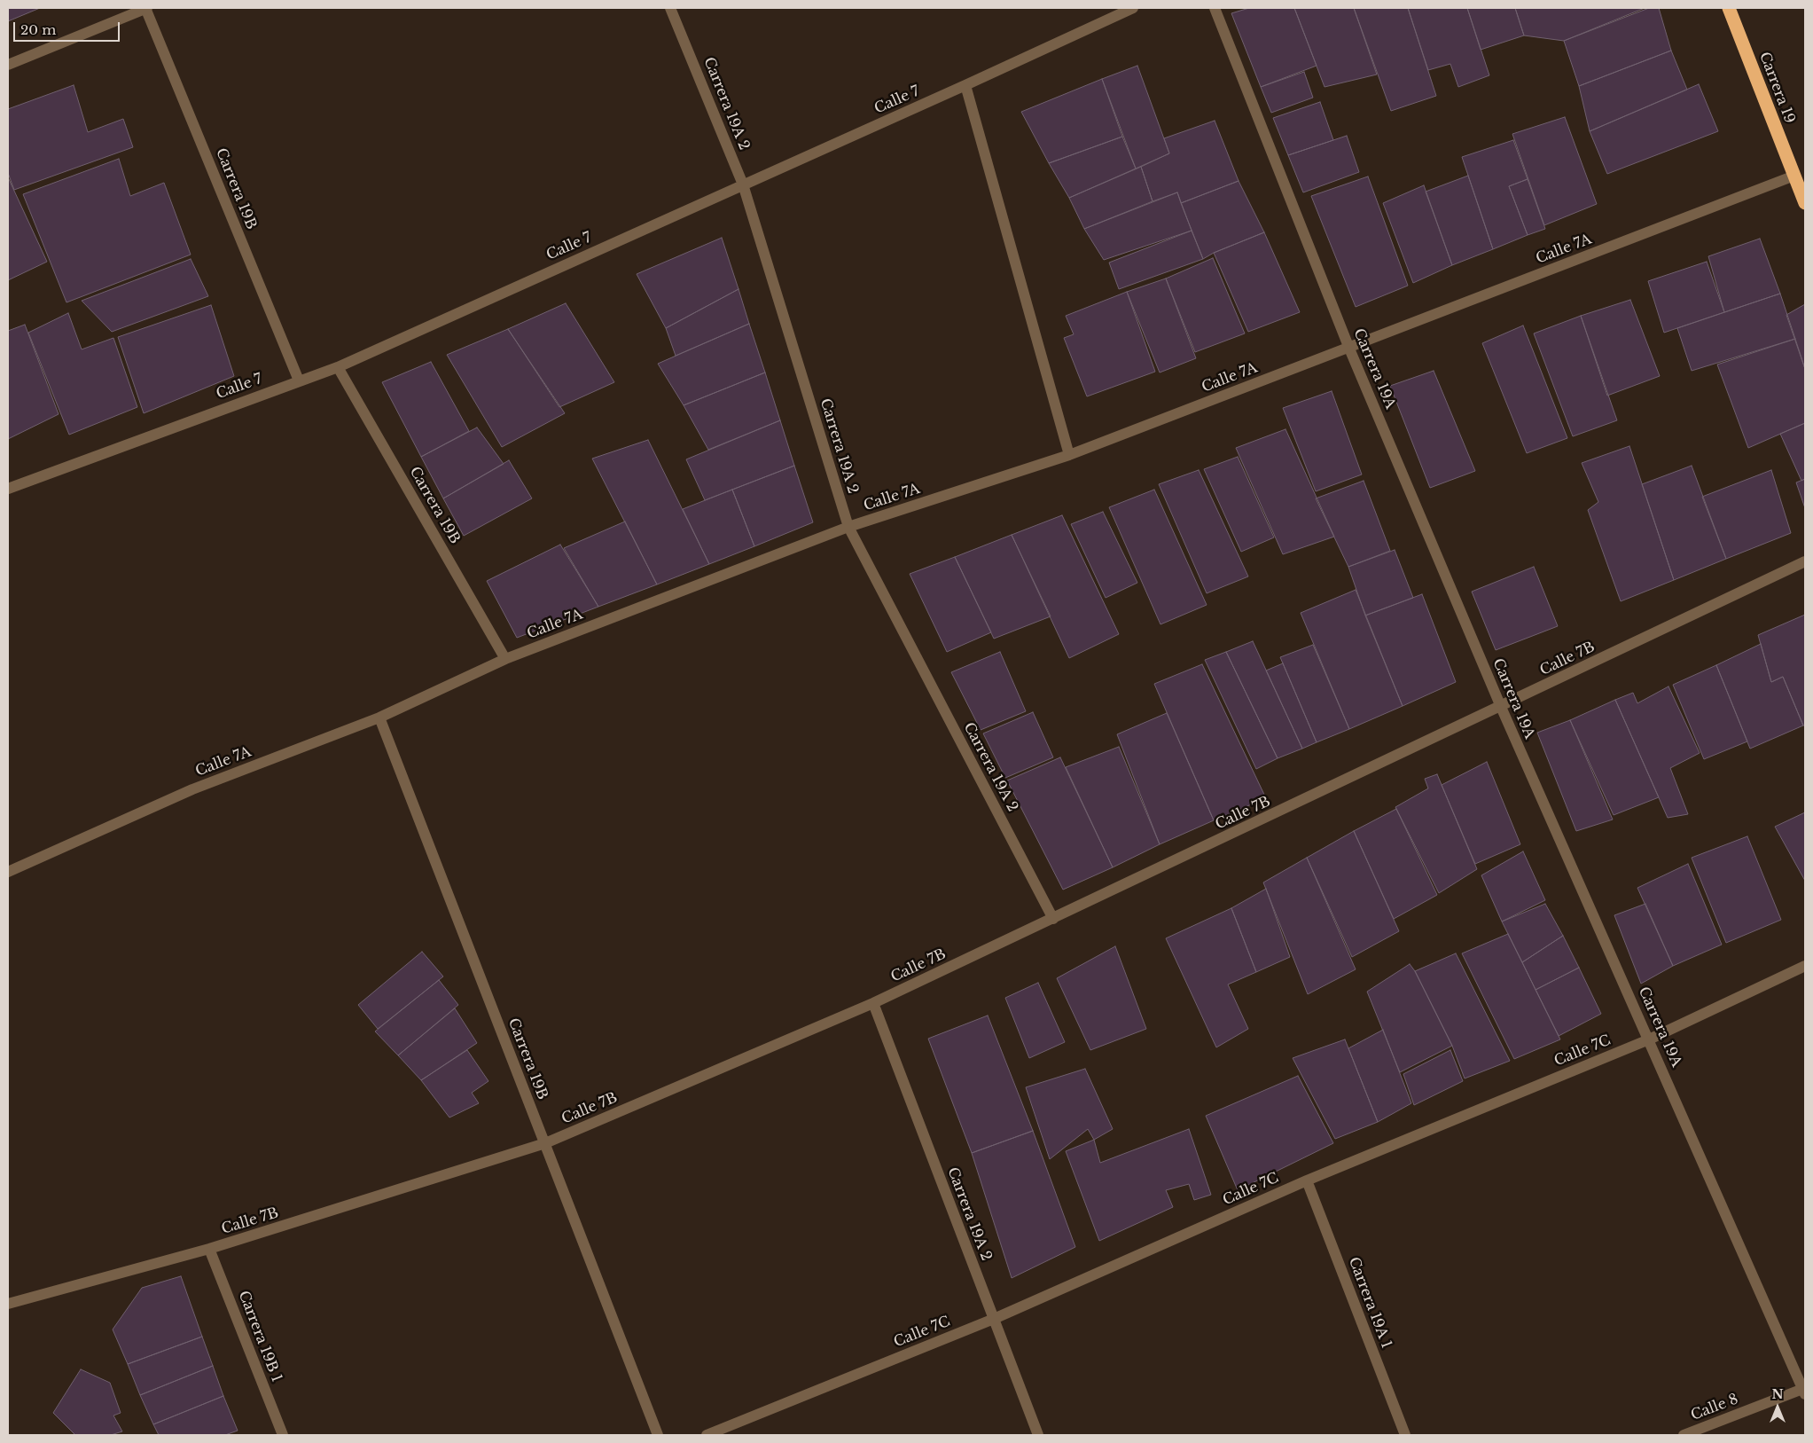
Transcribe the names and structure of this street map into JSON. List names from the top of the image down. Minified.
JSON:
{"streets":{"highway":["Carrera 19"],"street":["Calle 7","Carrera 19A 2","Carrera 19B","Calle 7A","Carrera 19A","Calle 7B","Calle 7C","Carrera 19A 1","Carrera 19B 1","Calle 8"]},"crossings":[["Carrera 19","Calle 7A"],["Calle 7","Carrera 19A 2"],["Calle 7","Carrera 19B"],["Carrera 19A 2","Calle 7A"],["Carrera 19A 2","Calle 7B"],["Carrera 19A 2","Calle 7C"],["Carrera 19B","Calle 7A"],["Carrera 19B","Calle 7B"],["Calle 7A","Carrera 19A"],["Carrera 19A","Calle 7B"],["Carrera 19A","Calle 7C"],["Carrera 19A","Calle 8"],["Calle 7B","Carrera 19B 1"],["Calle 7C","Carrera 19A 1"]],"scale_bar":"20 m","north":"top"}
